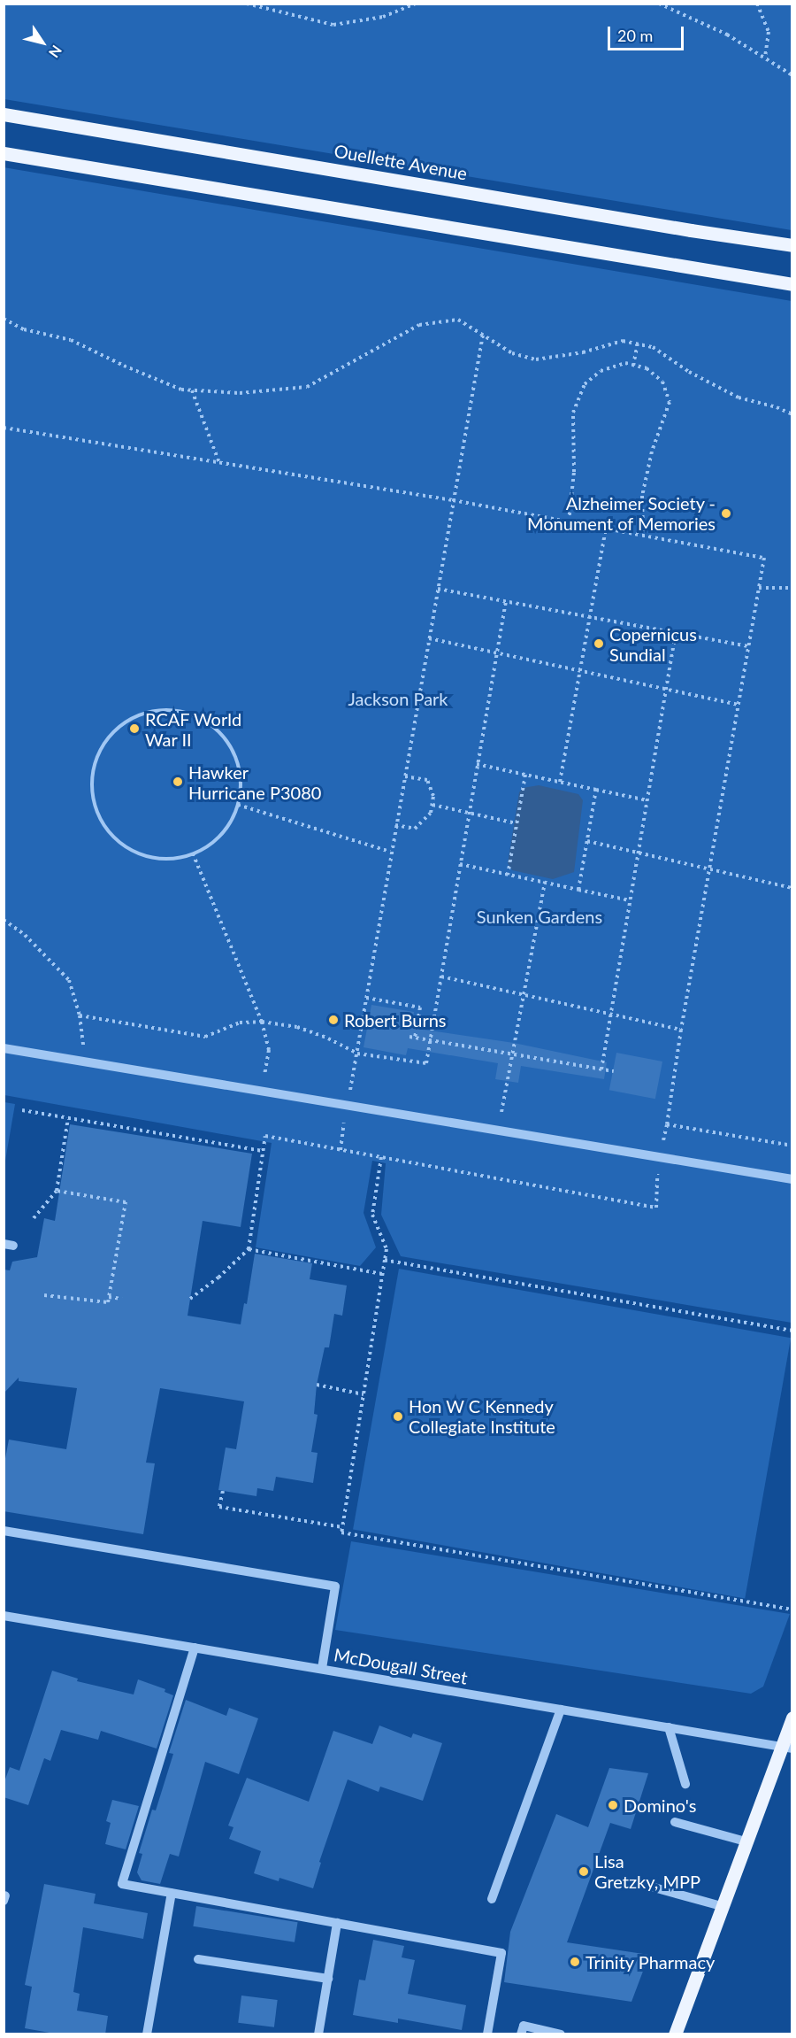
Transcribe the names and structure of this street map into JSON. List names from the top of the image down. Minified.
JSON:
{"streets":{"main road":["Ouellette Avenue"],"street":["McDougall Street"]},"parks":["Jackson Park","Sunken Gardens"],"places":["Alzheimer Society - Monument of Memories","Copernicus Sundial","RCAF World War II","Hawker Hurricane P3080","Robert Burns","Hon W C Kennedy Collegiate Institute","Domino's","Lisa Gretzky, MPP","Trinity Pharmacy"],"scale_bar":"20 m","north":"bottom right"}
